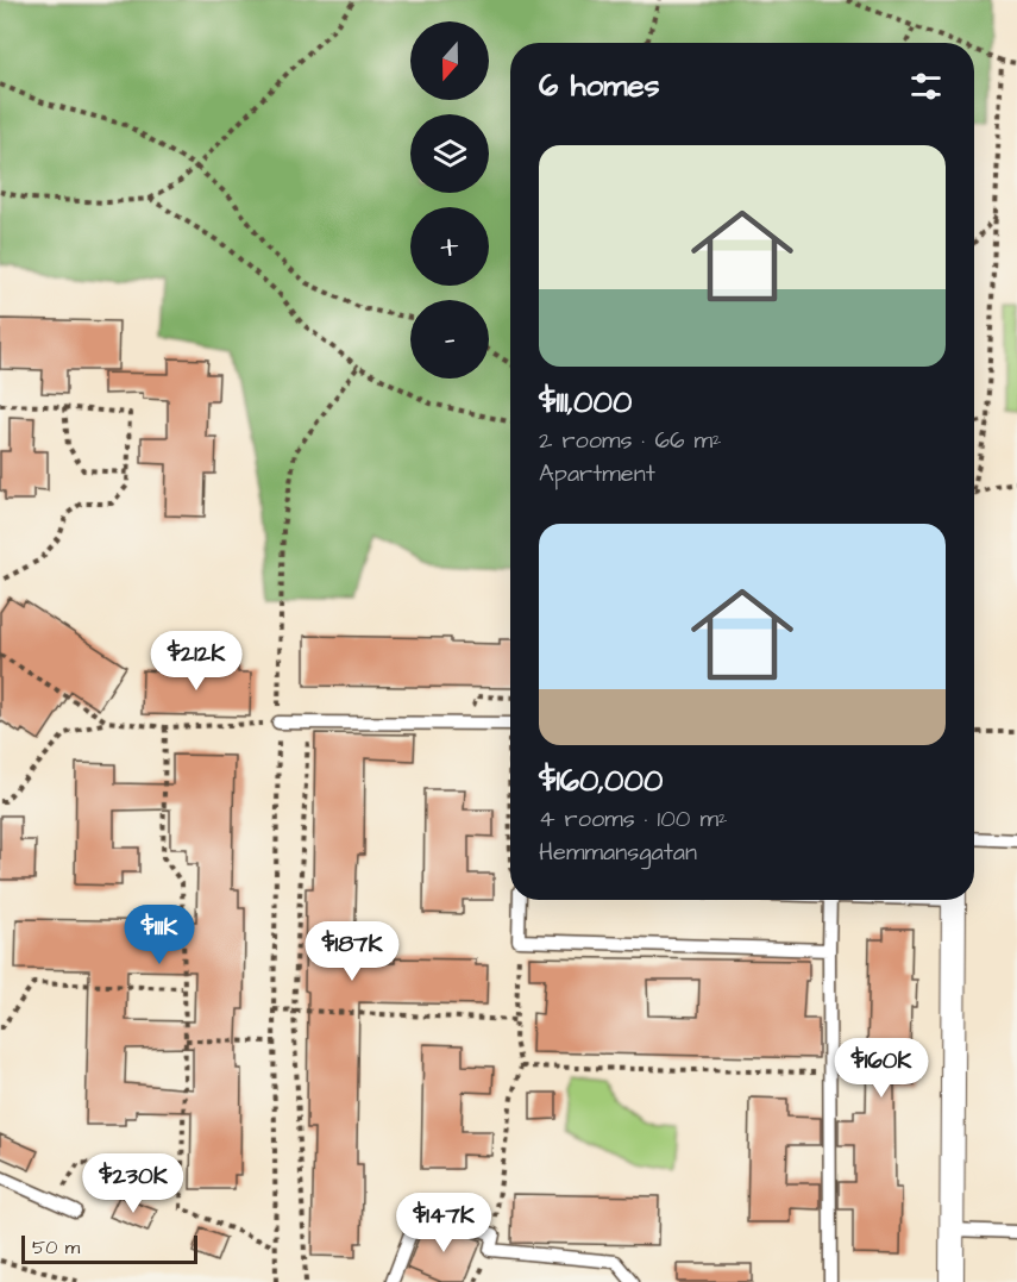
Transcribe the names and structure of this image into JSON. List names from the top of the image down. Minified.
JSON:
{"scale_bar":"50 m","north":"bottom","page":{"map_buttons":["+","−"],"heading":"6 homes","list":[{"name":"$111,000","note":"2 rooms · 66 m² · Apartment"},{"name":"$160,000","note":"4 rooms · 100 m² · Hemmansgatan"}],"price":["$212K","$111K","$187K","$160K","$230K","$147K"],"scale":"50 m"}}
